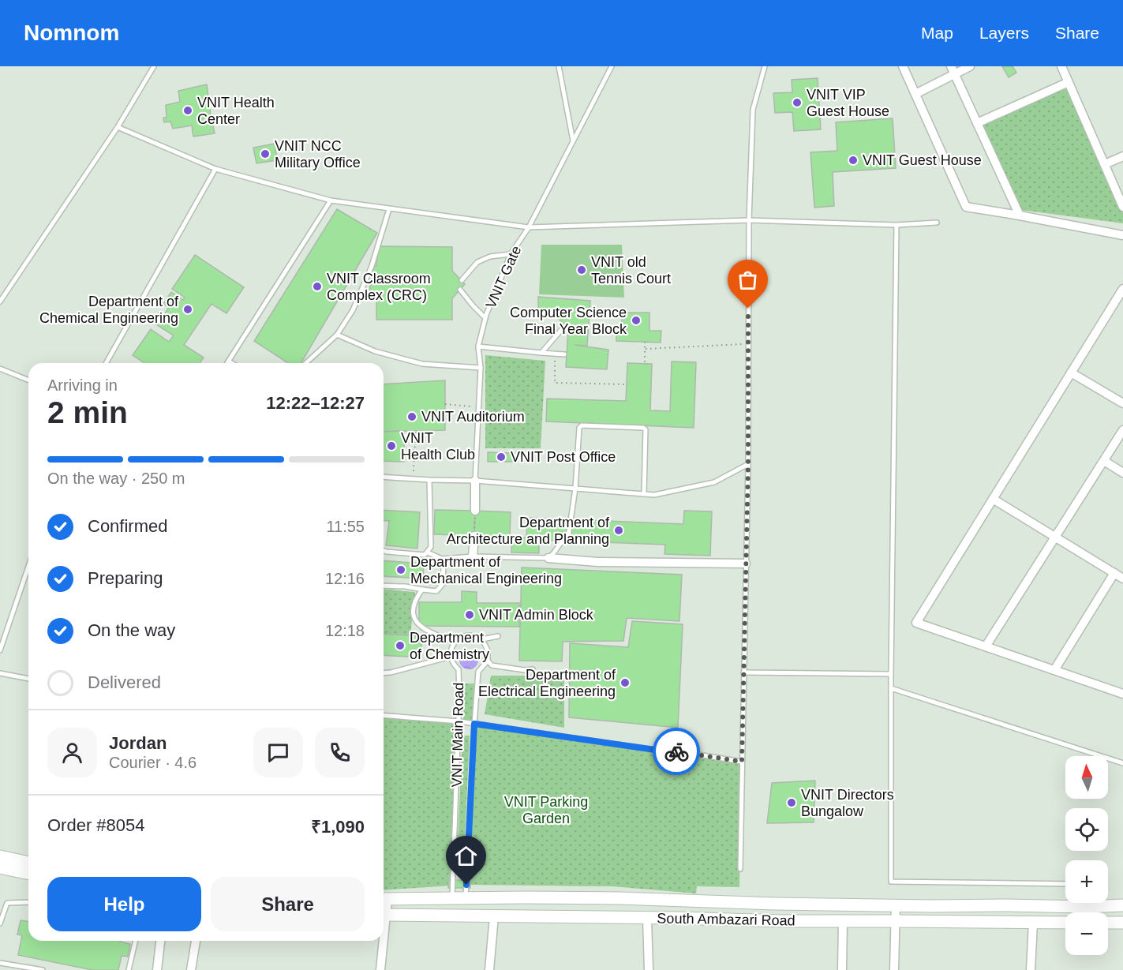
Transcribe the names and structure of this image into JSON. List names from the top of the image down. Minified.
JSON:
{"streets":{"main road":["South Ambazari Road"],"lane":["VNIT Gate","VNIT Main Road"]},"parks":["VNIT Parking Garden"],"places":["VNIT VIP Guest House","VNIT Health Center","VNIT NCC Military Office","VNIT Guest House","VNIT old Tennis Court","VNIT Classroom Complex (CRC)","Department of Chemical Engineering","Computer Science Final Year Block","VNIT Auditorium","VNIT Health Club","VNIT Post Office","Department of Architecture and Planning","Department of Mechanical Engineering","VNIT Admin Block","Department of Chemistry","Department of Electrical Engineering","VNIT Directors Bungalow"],"north":"top","page":{"header":"Nomnom","nav":["Map","Layers","Share"],"heading":["2 min","Arriving in","12:22–12:27"],"panel":["Jordan","Courier · 4.6","Order #8054","₹1,090"],"bar":"On the way · 250 m","list":[["Confirmed","11:55"],["Preparing","12:16"],["On the way","12:18"],"Delivered"],"map_buttons":["+","−"],"buttons":["Help","Share"]}}
